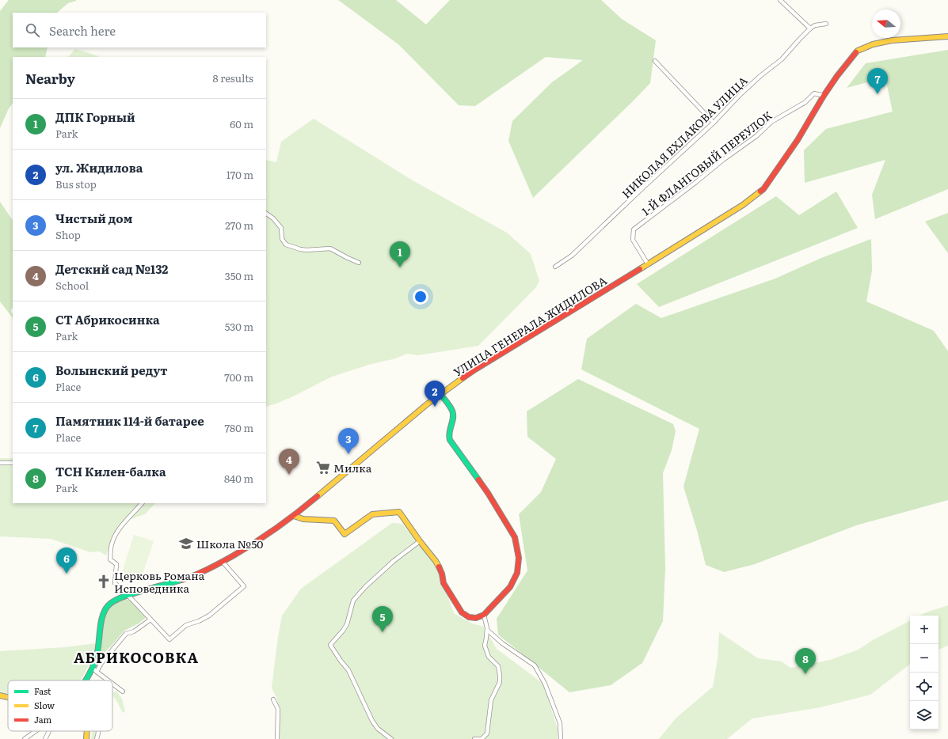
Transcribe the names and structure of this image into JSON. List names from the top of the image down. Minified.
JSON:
{"streets":{"main road":["УЛИЦА ГЕНЕРАЛА ЖИДИЛОВА"],"street":["НИКОЛАЯ ЕХЛАКОВА УЛИЦА","1-Й ФЛАНГОВЫЙ ПЕРЕУЛОК"]},"crossings":[["1-Й ФЛАНГОВЫЙ ПЕРЕУЛОК","УЛИЦА ГЕНЕРАЛА ЖИДИЛОВА"]],"districts":["АБРИКОСОВКА"],"places":{"supermarket":["Милка"],"school or university":["Школа №50"],"church":["Церковь Романа Исповедника"]},"legend":["Fast","Slow","Jam"],"north":"left","page":{"search":"Search here","heading":["Nearby","8 results"],"pins":["7","1","2","3","4","6","5","8"],"list":[{"mark":"1","name":"ДПК Горный","note":"Park","value":"60 m"},{"mark":"2","name":"ул. Жидилова","note":"Bus stop","value":"170 m"},{"mark":"3","name":"Чистый дом","note":"Shop","value":"270 m"},{"mark":"4","name":"Детский сад №132","note":"School","value":"350 m"},{"mark":"5","name":"СТ Абрикосинка","note":"Park","value":"530 m"},{"mark":"6","name":"Волынский редут","note":"Place","value":"700 m"},{"mark":"7","name":"Памятник 114-й батарее","note":"Place","value":"780 m"},{"mark":"8","name":"ТСН Килен-балка","note":"Park","value":"840 m"}],"map_buttons":["+","−"]}}
